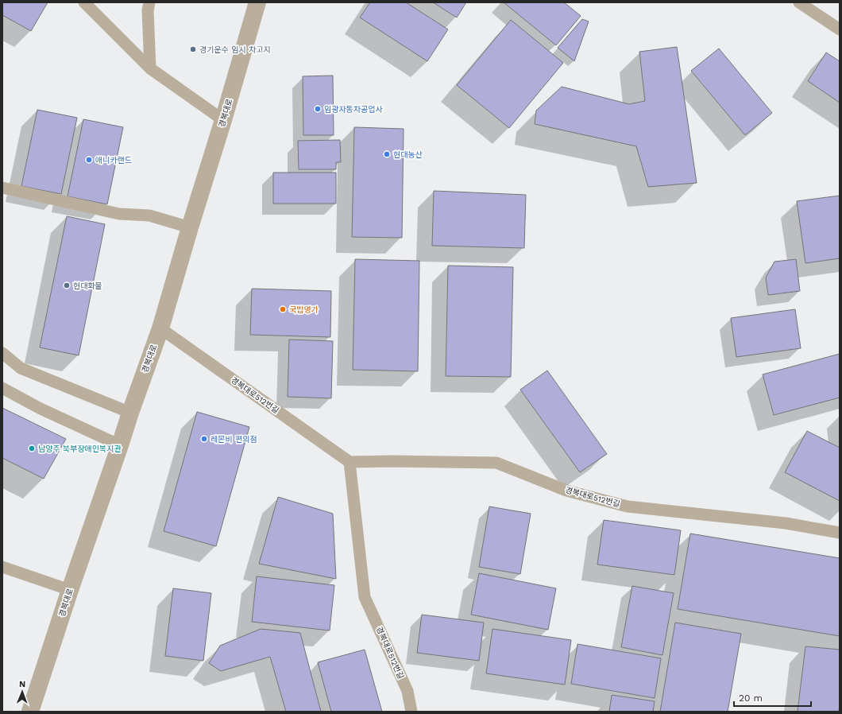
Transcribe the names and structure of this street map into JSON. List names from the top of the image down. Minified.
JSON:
{"streets":{"street":["경복대로"],"lane":["경복대로512번길"]},"crossings":[["경복대로","경복대로512번길"]],"places":["경기운수 임시 차고지","임광자동차공업사","현대농산","애니카랜드","현대화물","국밥명가","레몬비 편의점","남양주 북부장애인복지관"],"scale_bar":"20 m","north":"top"}
